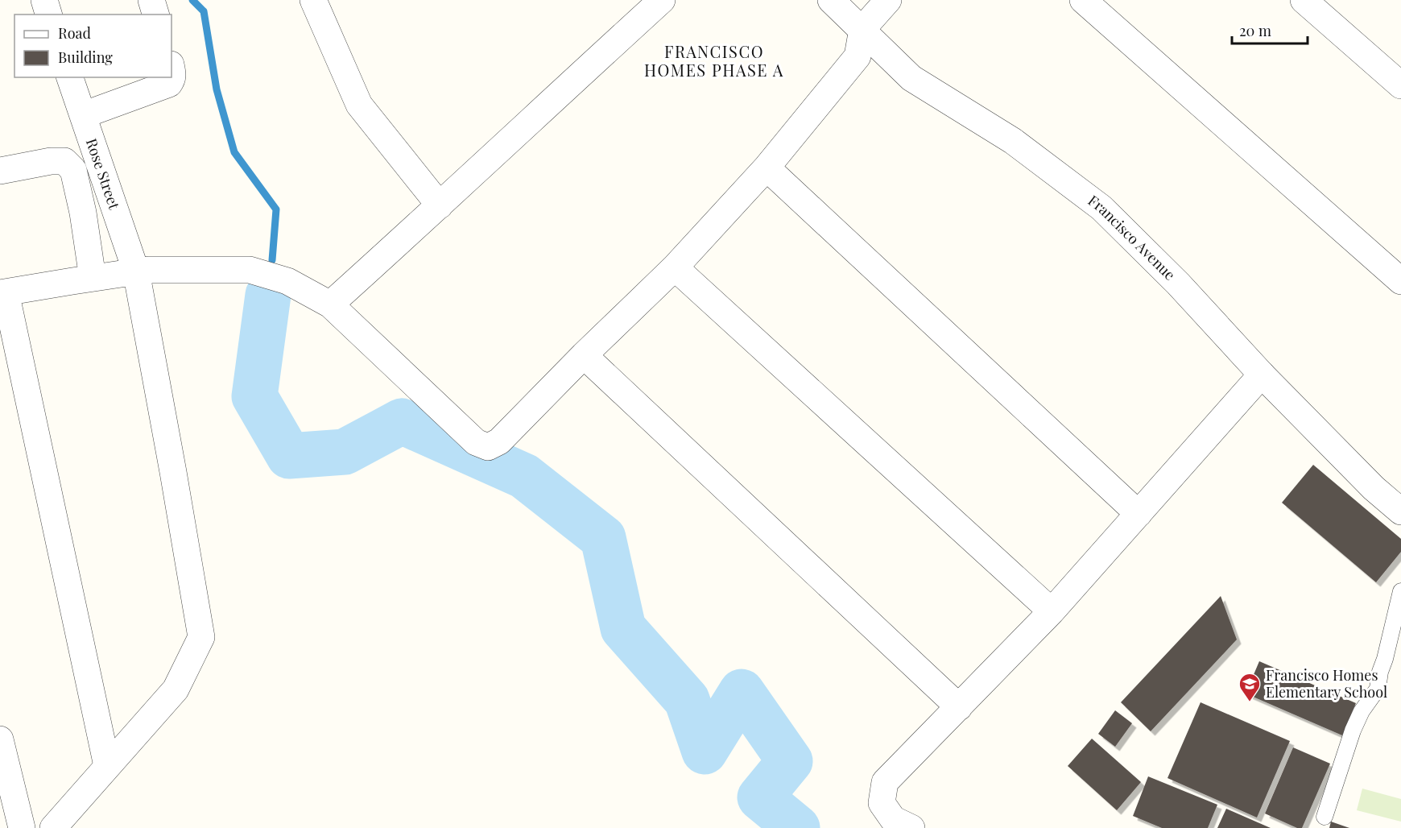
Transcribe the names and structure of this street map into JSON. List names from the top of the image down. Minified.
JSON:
{"streets":{"street":["Rose Street","Francisco Avenue"]},"districts":["FRANCISCO HOMES PHASE A"],"places":{"school or university":["Francisco Homes Elementary School"]},"legend":["Road","Building"],"scale_bar":"20 m"}
